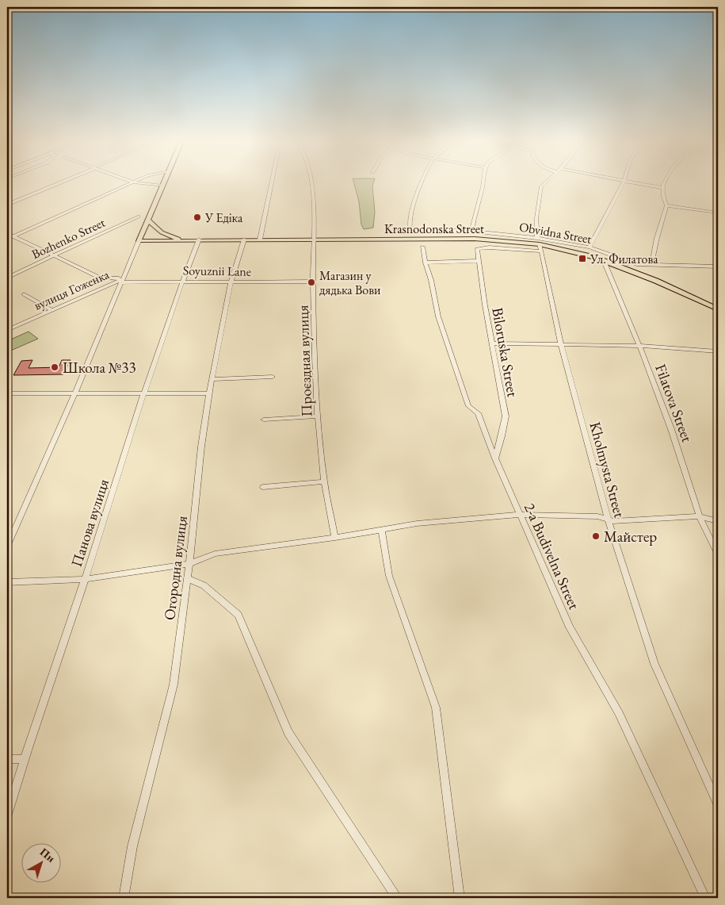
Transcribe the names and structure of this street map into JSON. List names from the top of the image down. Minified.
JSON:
{"streets":{"main road":["Krasnodonska Street"],"street":["Obvidna Street","Bozhenko Street","Soyuznii Lane","вулиця Гоженка","Biloruska Street","Проєздная вулиця","Filatova Street","Kholmysta Street","Панова вулиця","2-a Budivelna Street","Огородна вулиця"]},"crossings":[["Krasnodonska Street","Obvidna Street"],["Krasnodonska Street","Biloruska Street"],["Krasnodonska Street","Проєздная вулиця"],["Krasnodonska Street","Filatova Street"],["Krasnodonska Street","Kholmysta Street"],["Krasnodonska Street","Панова вулиця"],["Krasnodonska Street","Огородна вулиця"],["Obvidna Street","Biloruska Street"],["Obvidna Street","Kholmysta Street"],["Bozhenko Street","Soyuznii Lane"],["Soyuznii Lane","вулиця Гоженка"],["Soyuznii Lane","Проєздная вулиця"],["Soyuznii Lane","Панова вулиця"],["Soyuznii Lane","Огородна вулиця"],["Biloruska Street","Kholmysta Street"],["Biloruska Street","2-a Budivelna Street"]],"places":{"other":["У Едіка","Магазин у дядька Вови","Школа №33","Майстер"],"transit":["Ул. Филатова"]},"north":"top right"}
